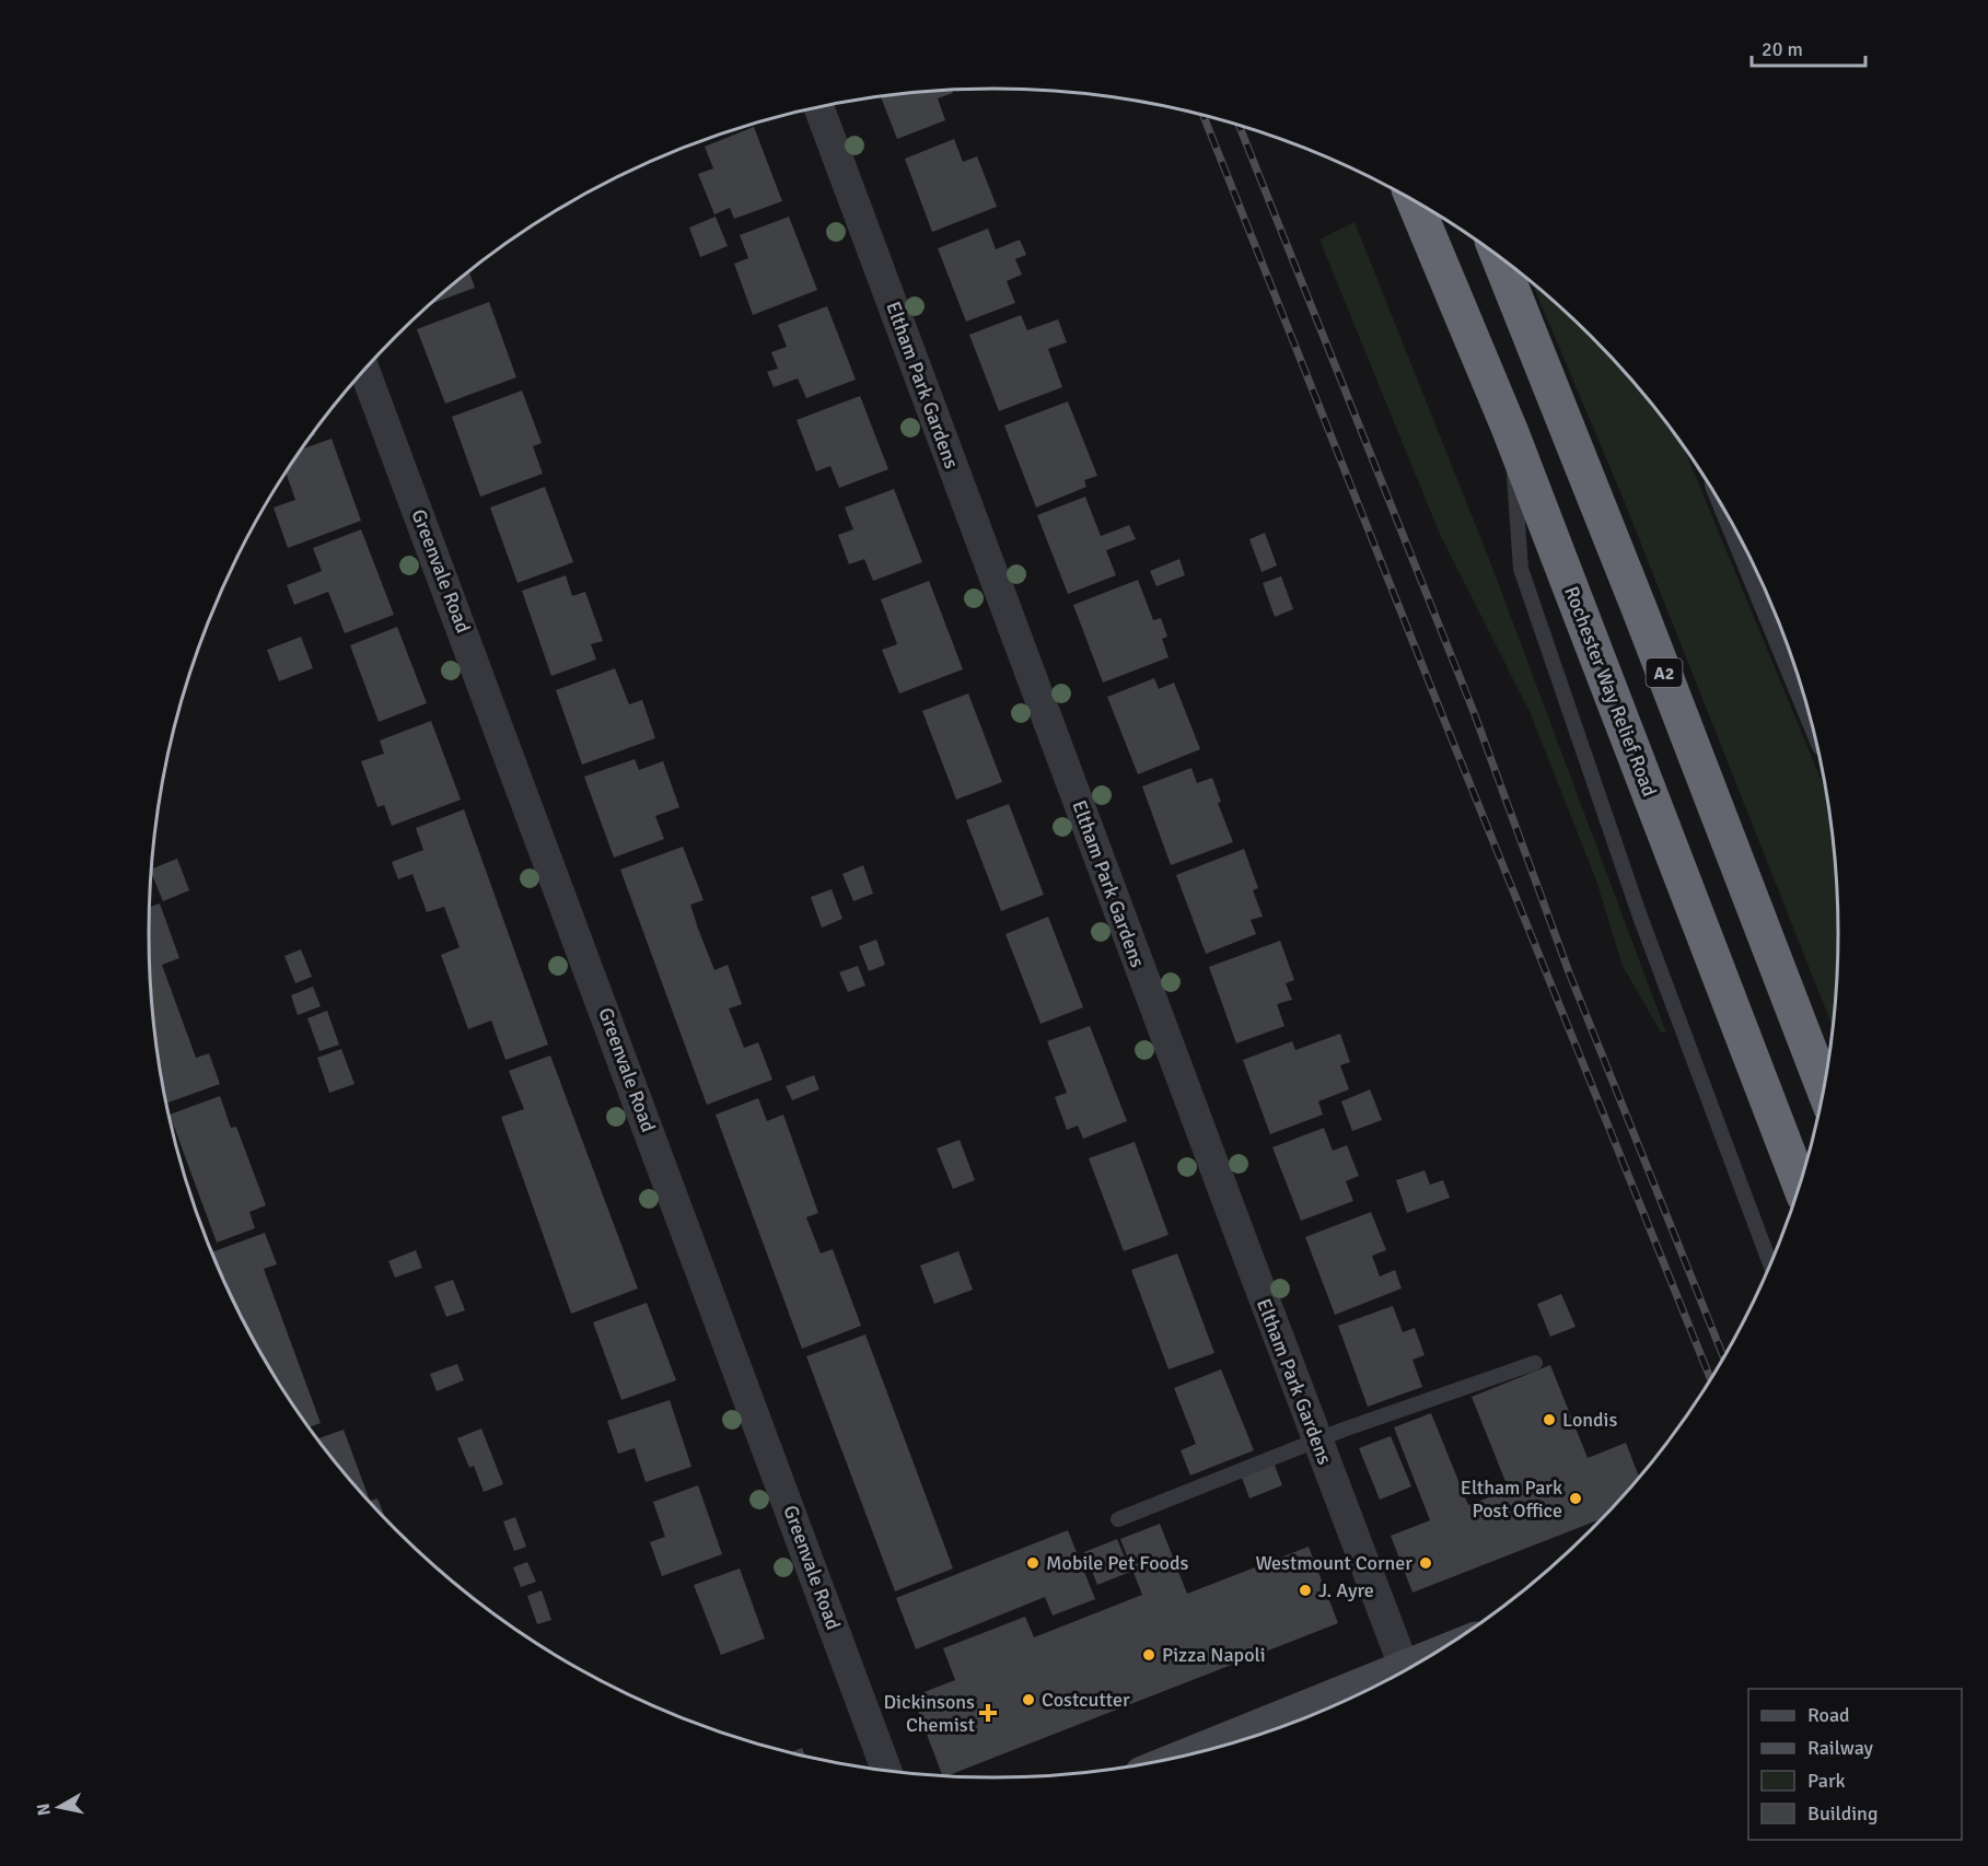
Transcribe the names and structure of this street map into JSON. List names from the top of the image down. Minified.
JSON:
{"streets":{"highway":["A2","Rochester Way Relief Road"],"street":["Eltham Park Gardens","Greenvale Road"]},"places":{"other":["Londis","Eltham Park Post Office","Mobile Pet Foods","Westmount Corner","J. Ayre","Pizza Napoli","Costcutter"],"health":["Dickinsons Chemist"]},"legend":["Road","Railway","Park","Building"],"scale_bar":"20 m","north":"left"}
